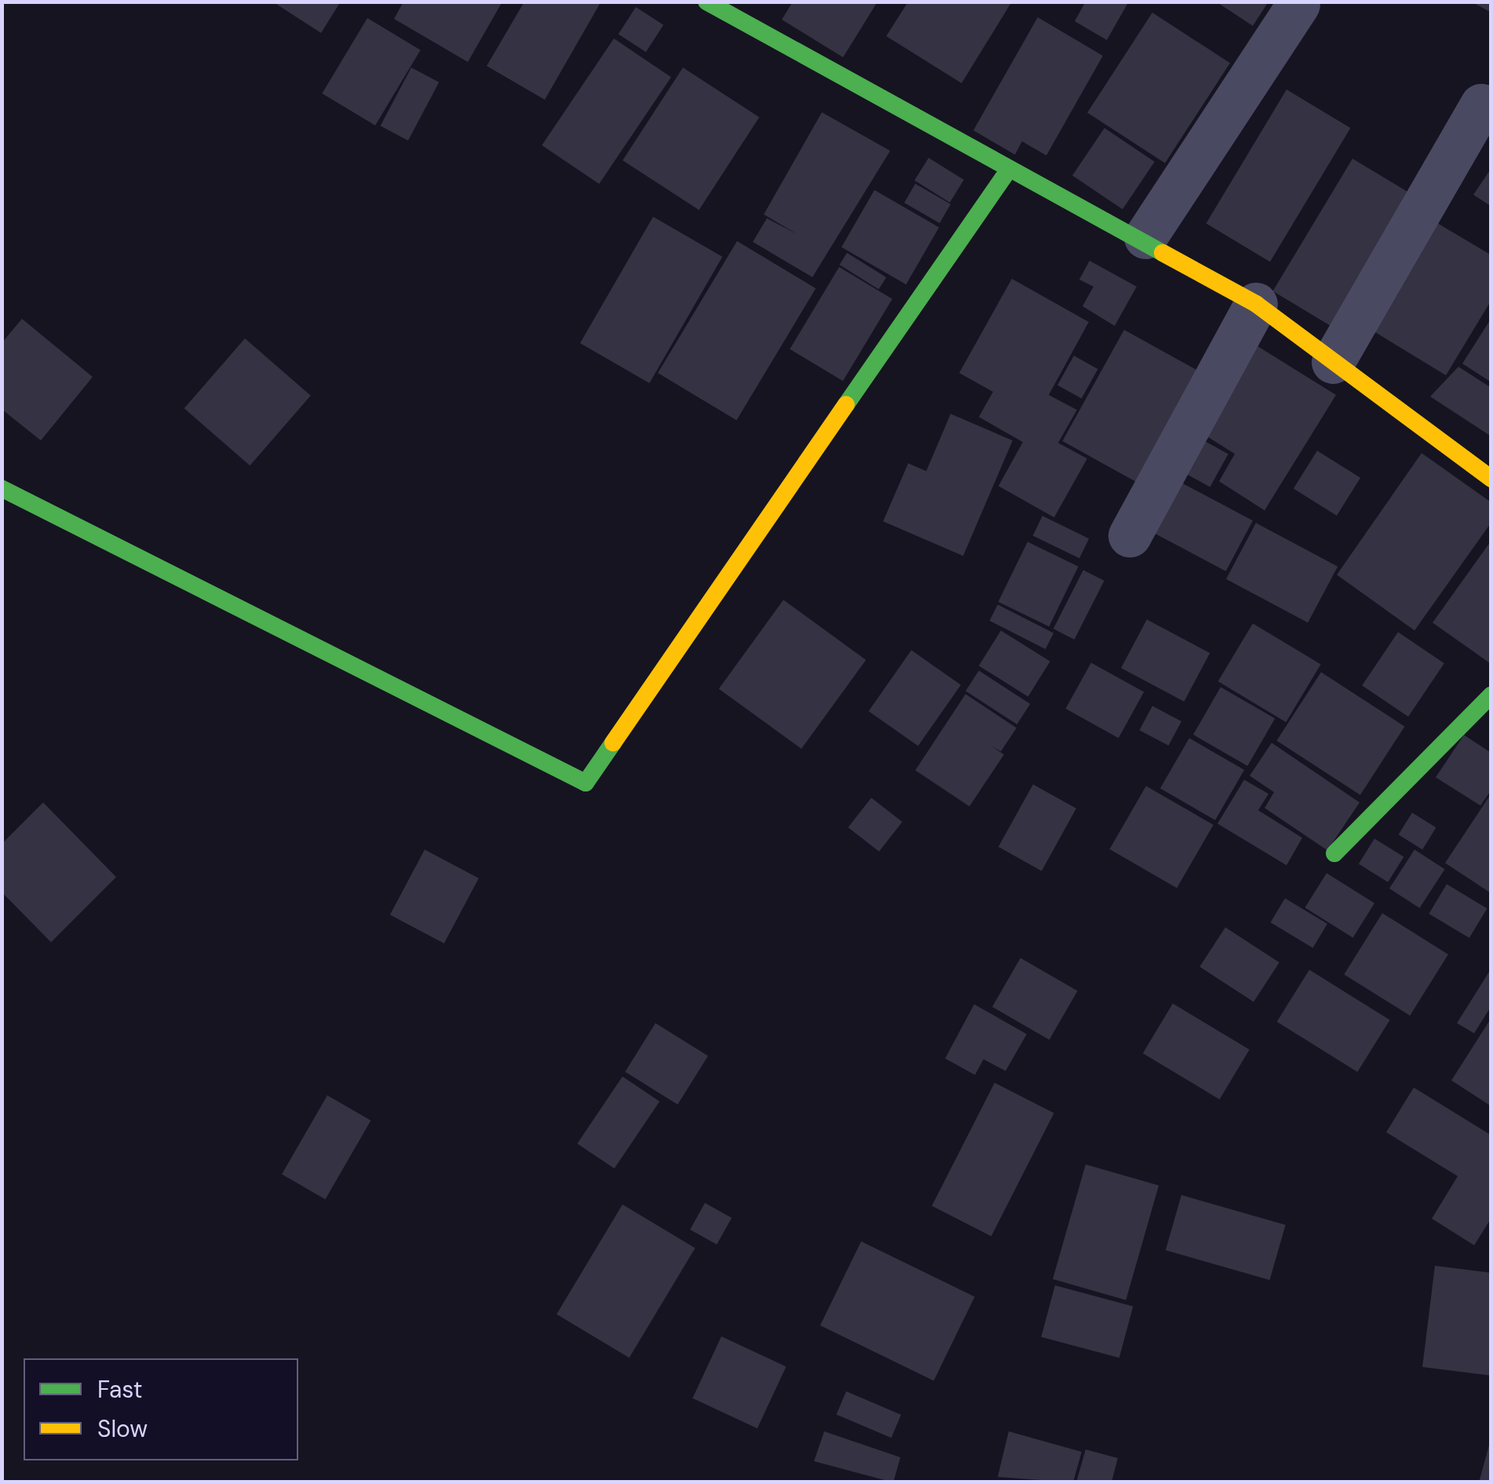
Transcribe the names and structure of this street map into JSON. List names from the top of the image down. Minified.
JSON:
{"legend":["Fast","Slow"]}
